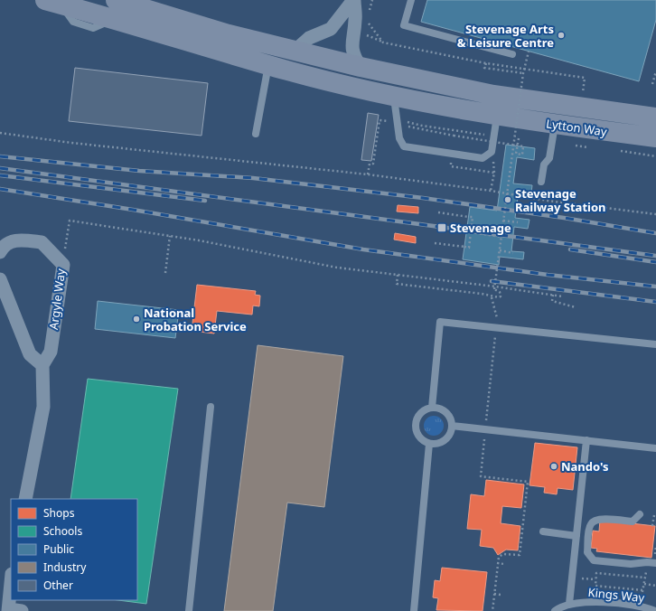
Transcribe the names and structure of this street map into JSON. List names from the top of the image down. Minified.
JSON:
{"streets":{"main road":["Lytton Way"],"street":["Argyle Way"],"lane":["Kings Way"]},"places":{"other":["Stevenage Arts & Leisure Centre","Stevenage Railway Station","National Probation Service","Nando's"],"transit":["Stevenage"]},"legend":["Shops","Schools","Public","Industry","Other"]}
